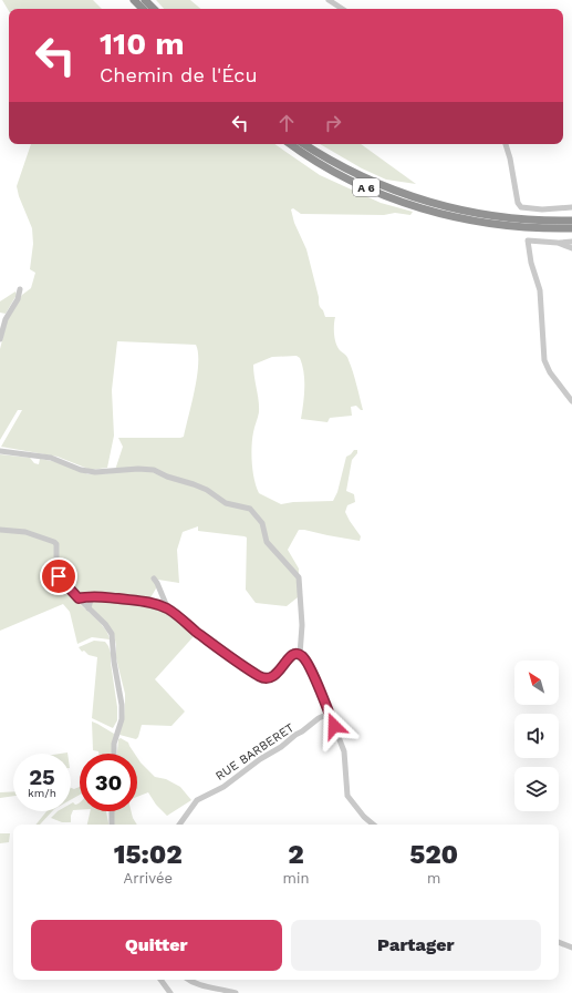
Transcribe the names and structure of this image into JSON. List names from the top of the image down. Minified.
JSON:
{"streets":{"highway":["A 6"],"street":["RUE BARBERET"]},"north":"top left","page":{"turn":["110 m","Chemin de l'Écu"],"speed":"25 km/h","limit":"30","eta":["15:02","Arrivée","2","min","520","m"],"buttons":["Quitter","Partager"]}}
